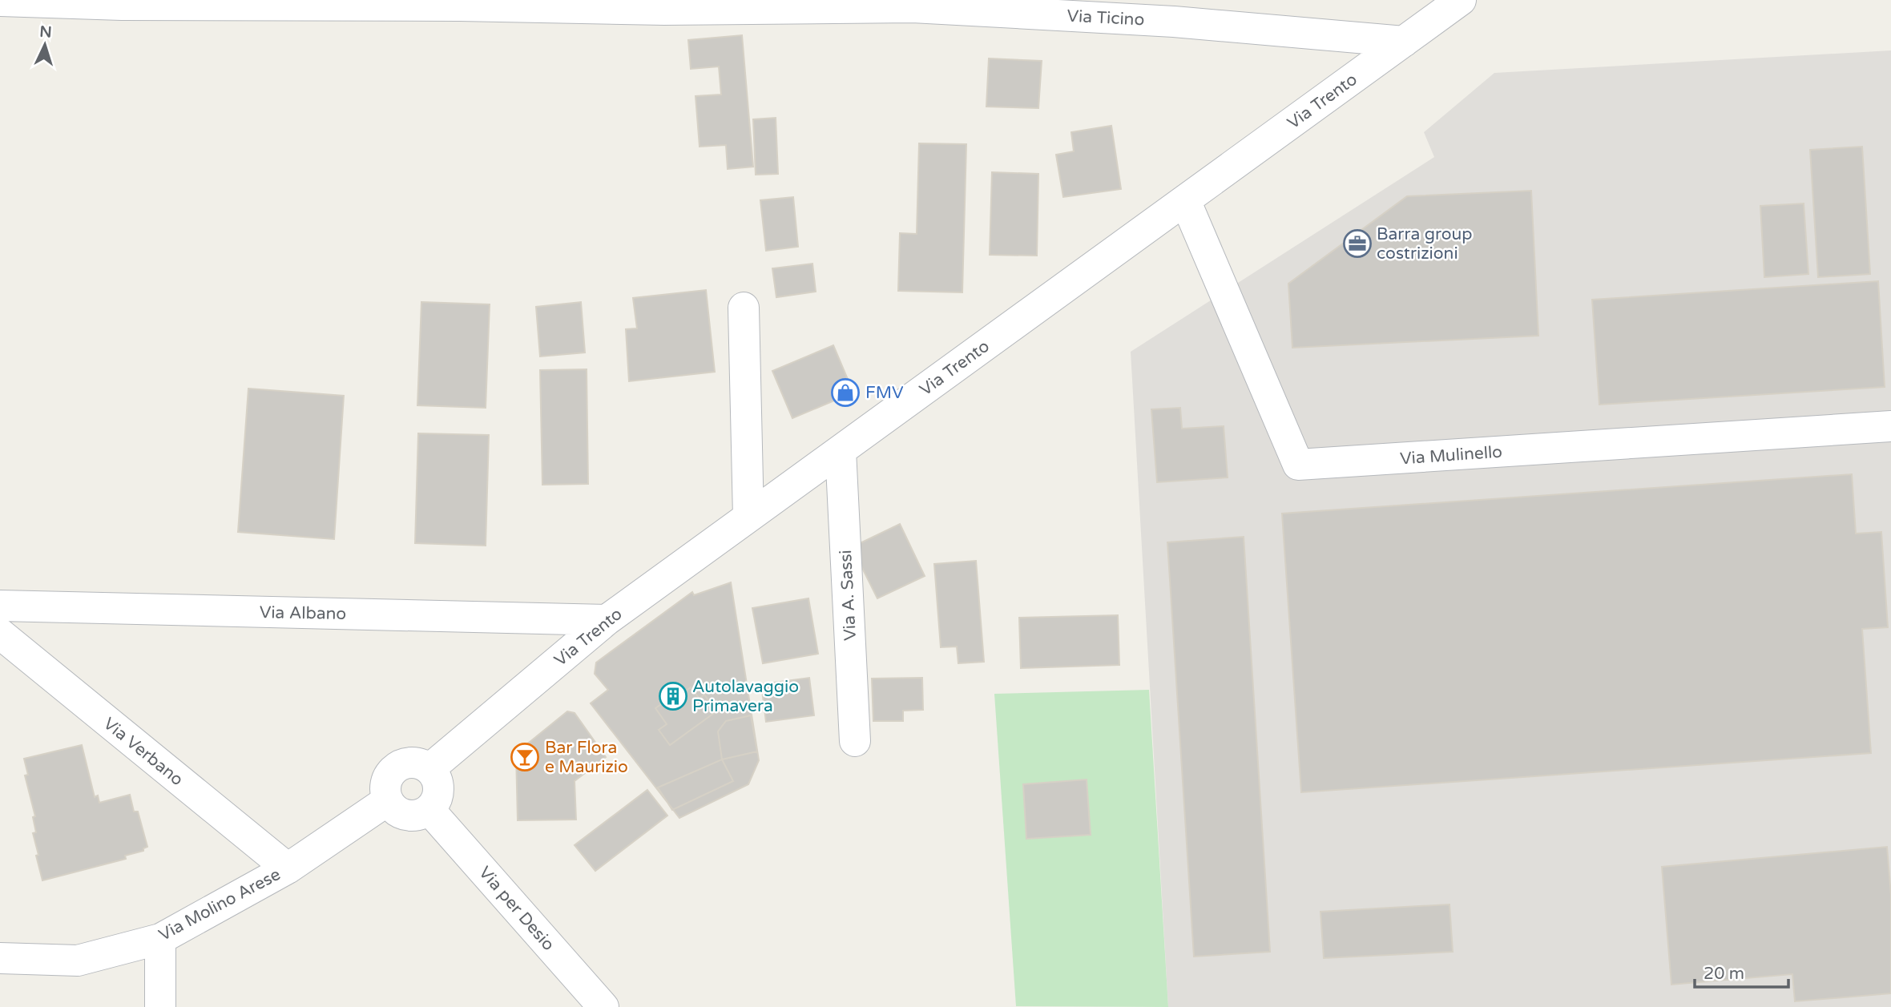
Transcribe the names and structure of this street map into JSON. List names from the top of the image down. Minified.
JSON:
{"streets":{"street":["Via Ticino","Via Trento","Via Mulinello","Via A. Sassi","Via Albano","Via Verbano","Via Molino Arese","Via per Desio"]},"crossings":[["Via Ticino","Via Trento"],["Via Trento","Via Mulinello"],["Via Trento","Via A. Sassi"],["Via Trento","Via Albano"],["Via Trento","Via Molino Arese"],["Via Trento","Via per Desio"],["Via Verbano","Via Molino Arese"],["Via Molino Arese","Via per Desio"]],"places":{"office":["Barra group costrizioni"],"shop":["FMV"],"building":["Autolavaggio Primavera"],"bar":["Bar Flora e Maurizio"]},"scale_bar":"20 m","north":"top"}
